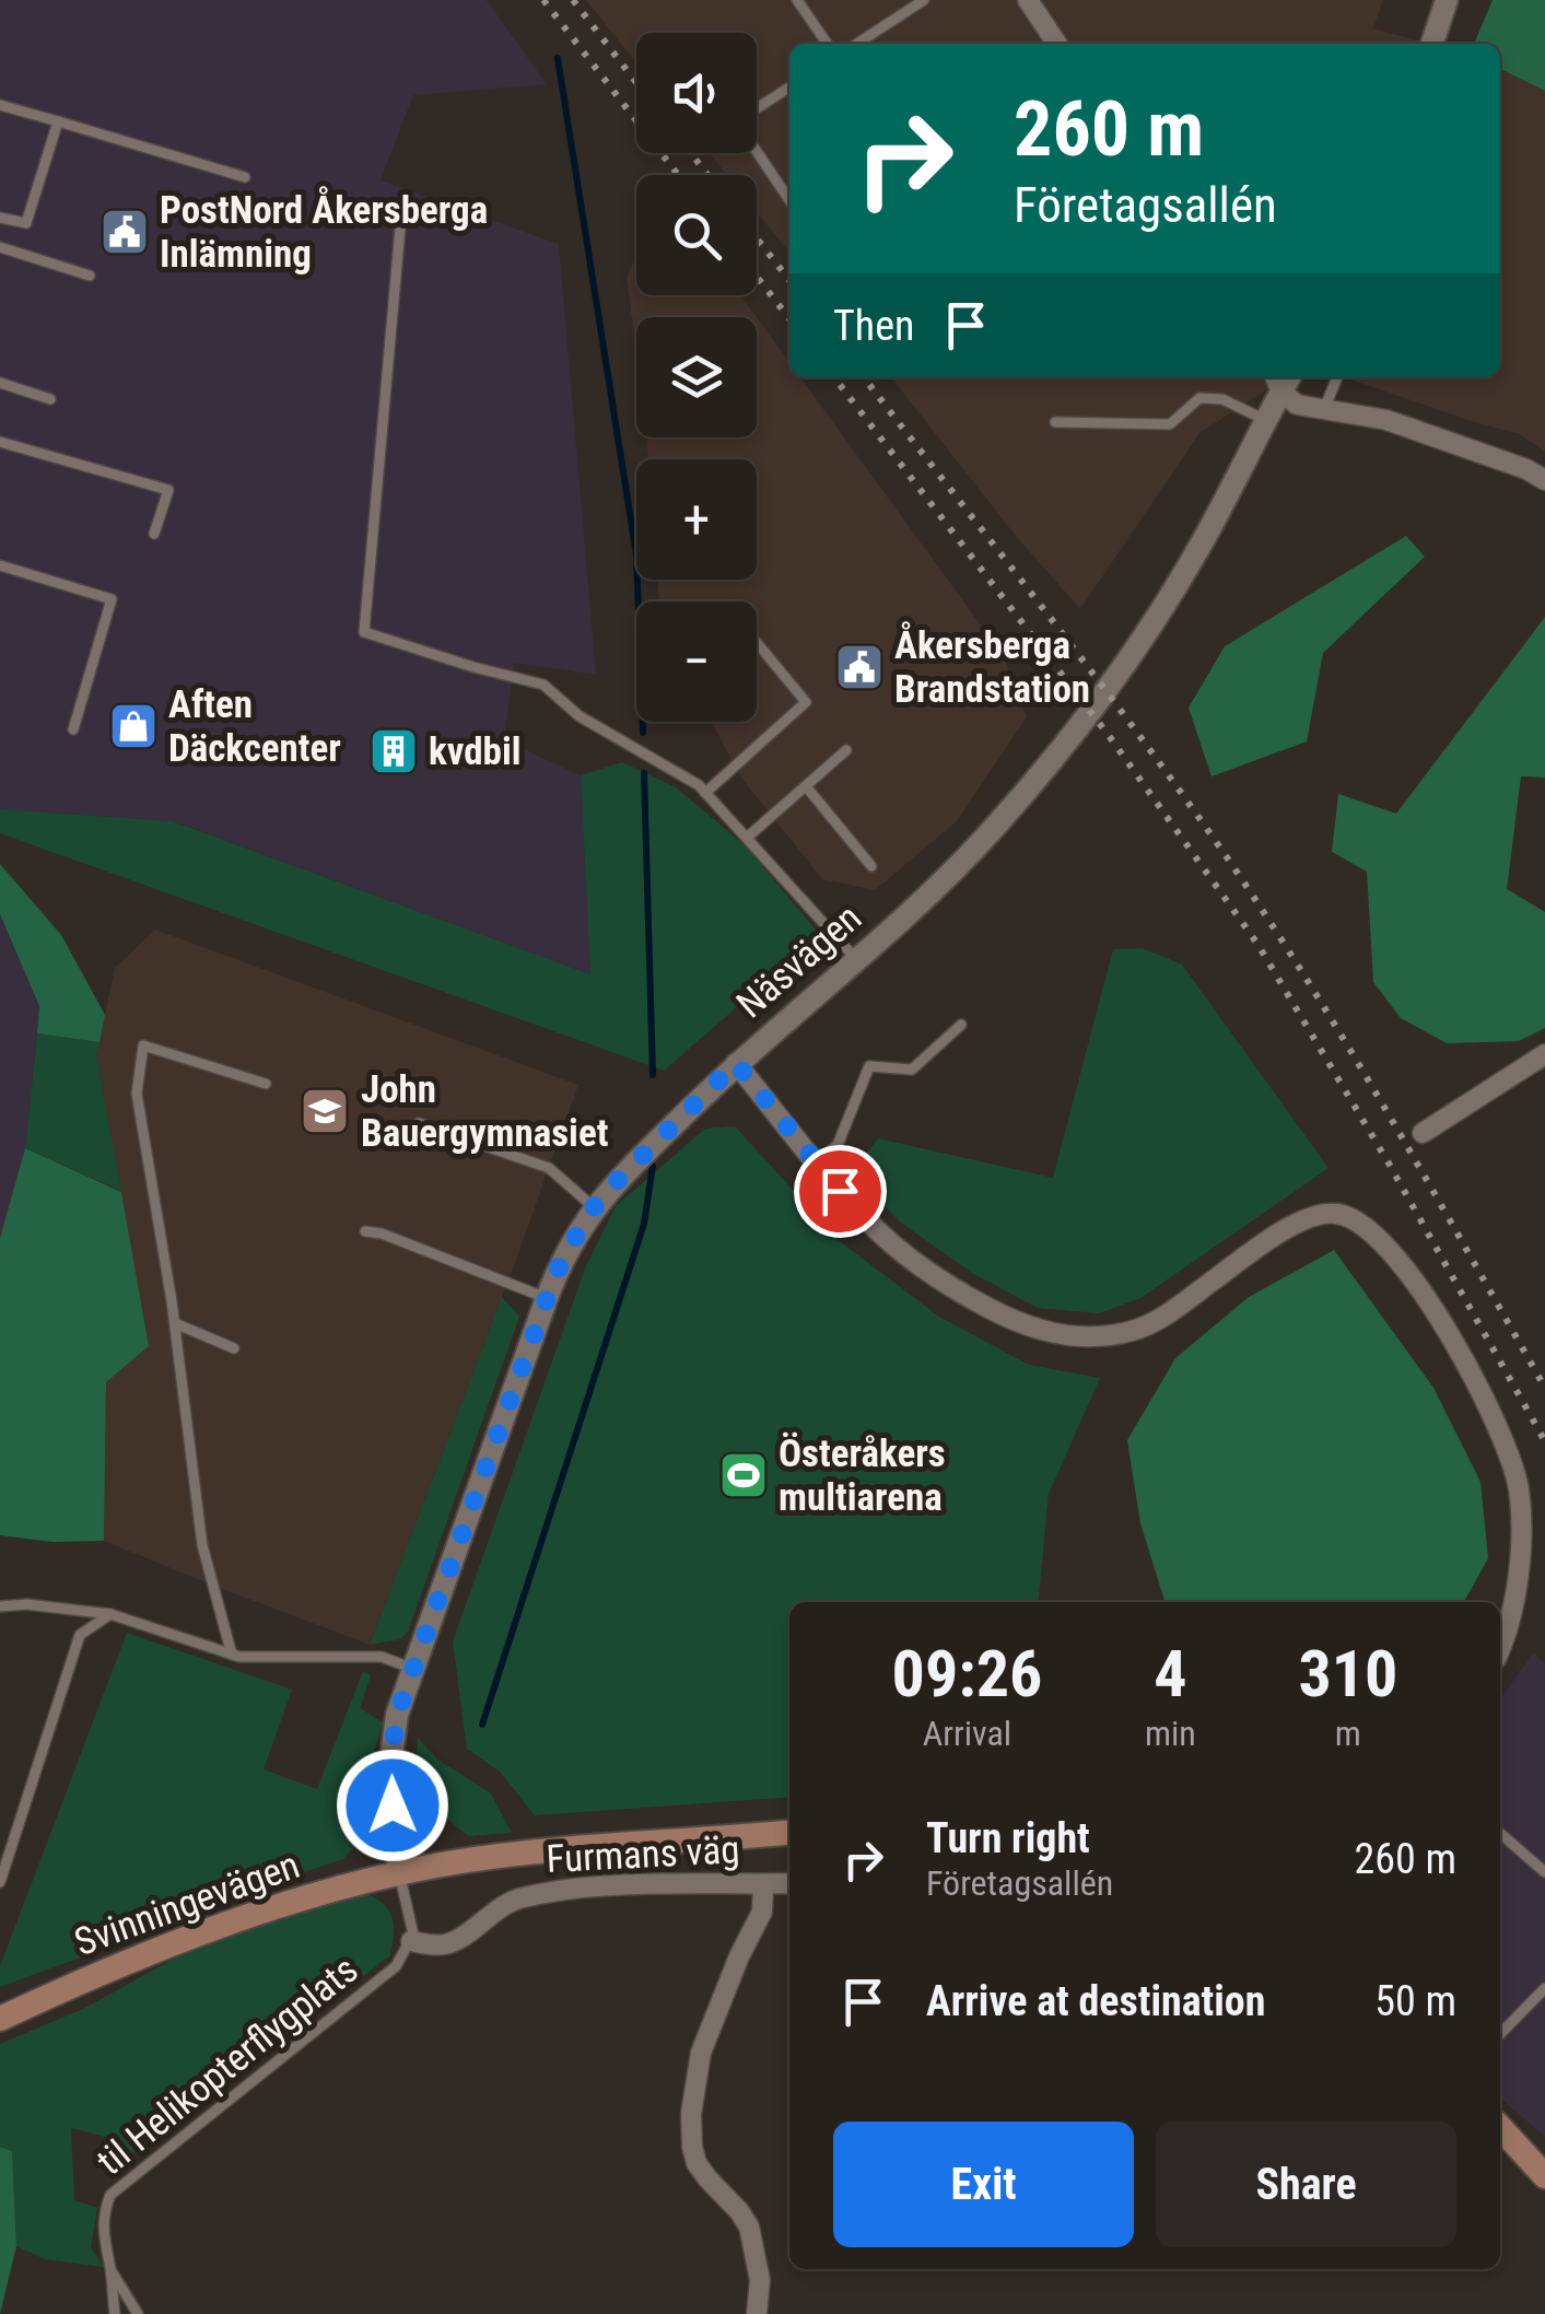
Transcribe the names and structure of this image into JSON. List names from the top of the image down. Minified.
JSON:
{"streets":{"main road":["Svinningevägen"],"street":["Näsvägen","Furmans väg"],"lane":["til Helikopterflygplats"]},"crossings":[["Näsvägen","Svinningevägen"],["Furmans väg","til Helikopterflygplats"]],"places":{"public building":["PostNord Åkersberga Inlämning","Åkersberga Brandstation"],"shop":["Aften Däckcenter"],"building":["kvdbil"],"school or university":["John Bauergymnasiet"],"sports":["Österåkers multiarena"]},"page":{"map_buttons":["+","−"],"turn":["260 m","Företagsallén"],"then":"Then","eta":["09:26","Arrival","4","min","310","m"],"list":[{"name":"Turn right","note":"Företagsallén","value":"260 m"},{"name":"Arrive at destination","value":"50 m"}],"buttons":["Exit","Share"]}}
